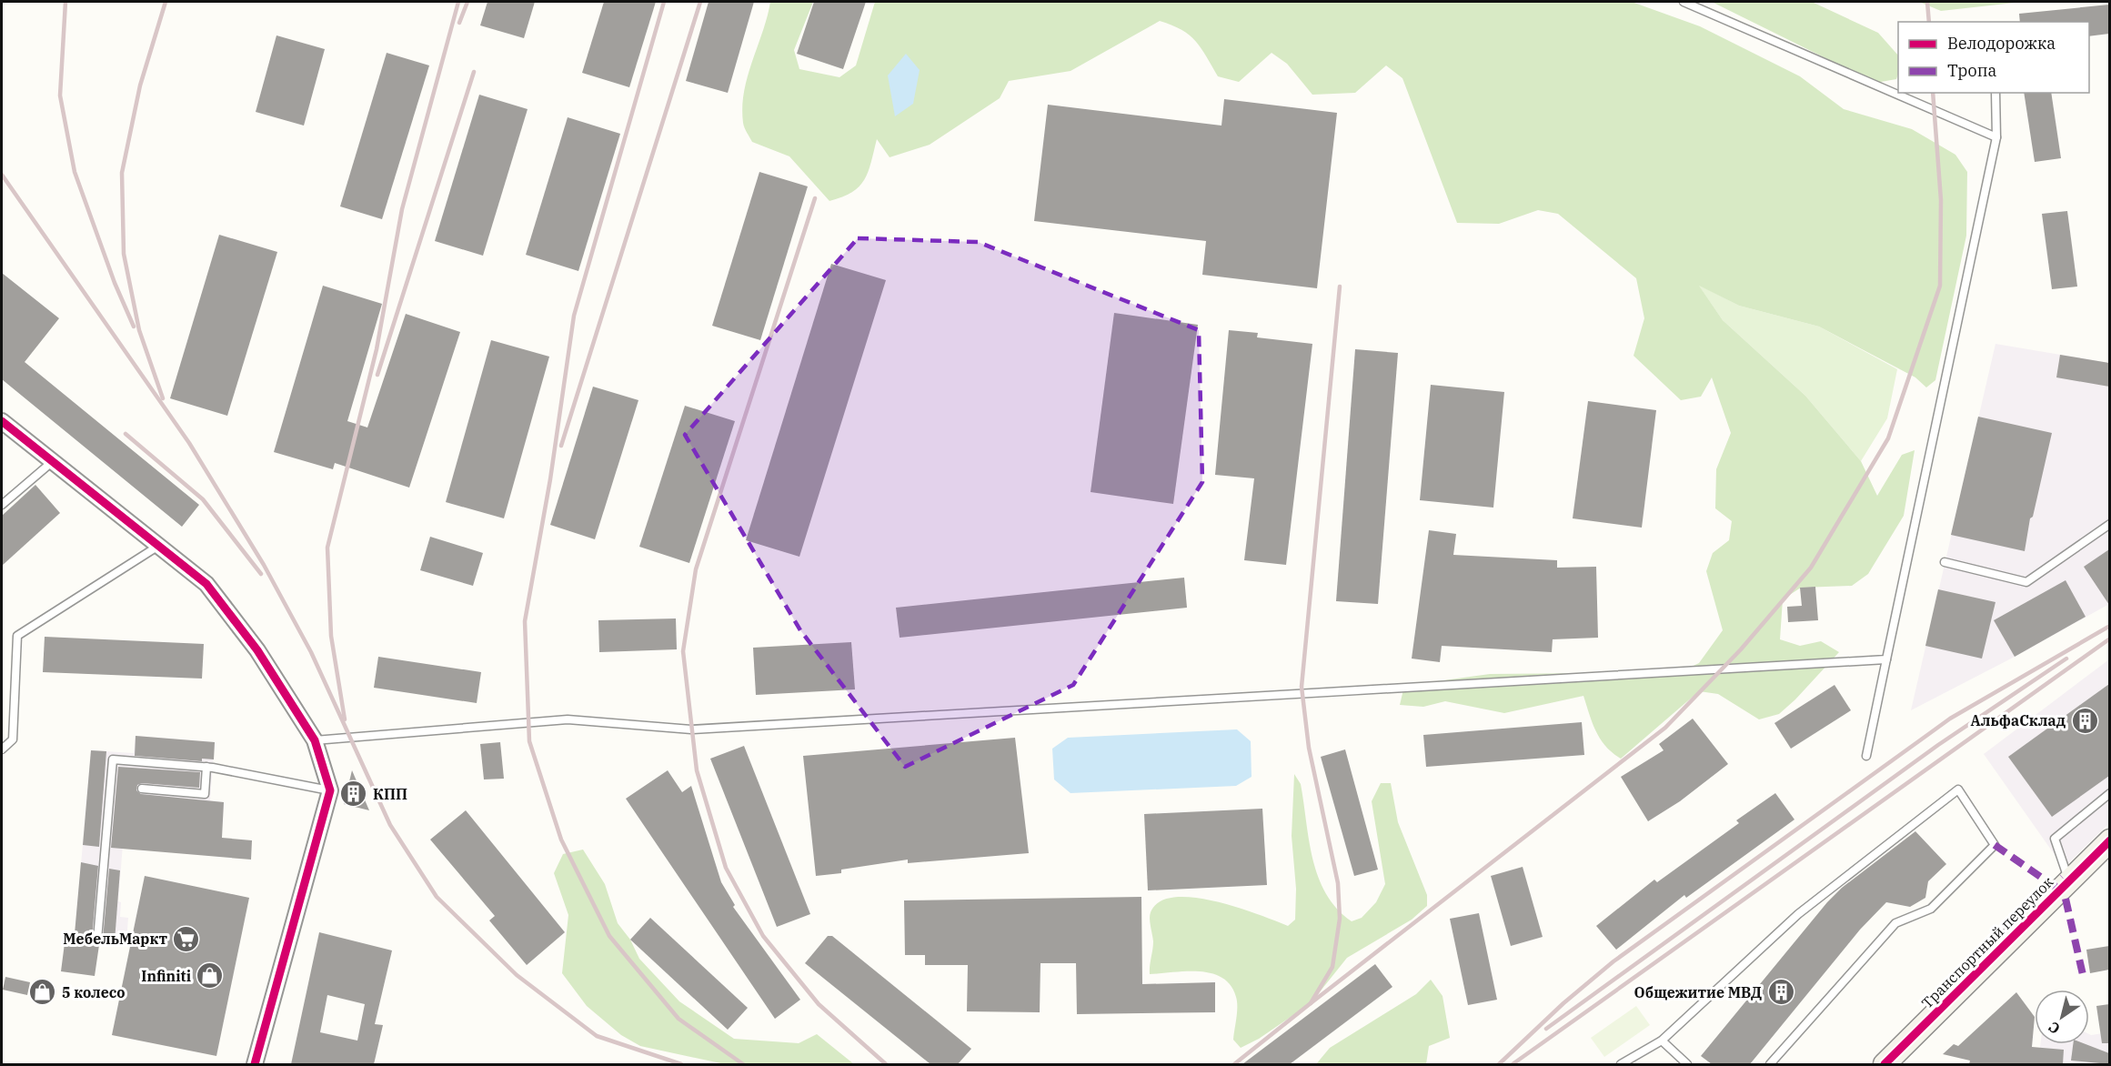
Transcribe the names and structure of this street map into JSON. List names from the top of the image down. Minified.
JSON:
{"streets":{"street":["Транспортный переулок"]},"places":{"building":["АльфаСклад","КПП","Общежитие МВД"],"supermarket":["МебельМаркт"],"shop":["Infiniti","5 колесо"]},"legend":["Велодорожка","Тропа"],"north":"bottom left"}
